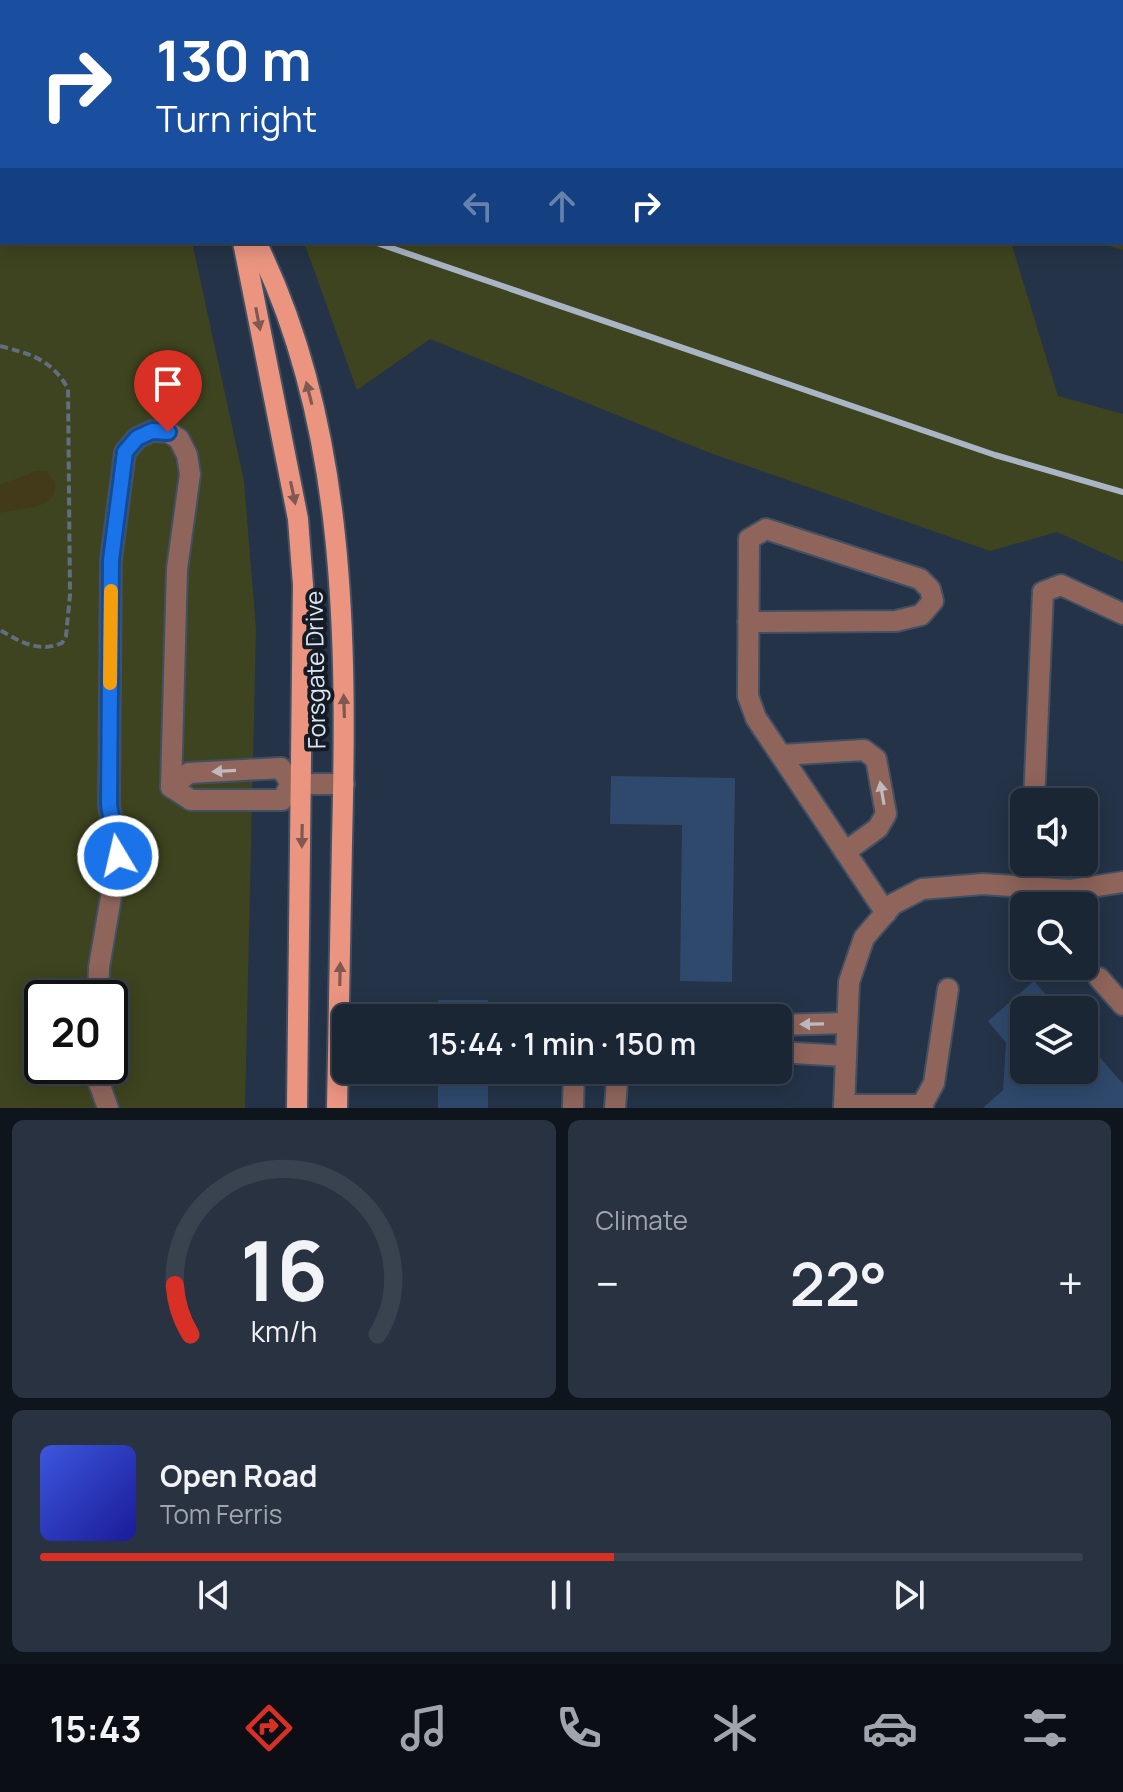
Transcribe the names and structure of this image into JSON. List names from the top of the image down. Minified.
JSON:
{"streets":{"main road":["Forsgate Drive"]},"page":{"turn":["130 m","Turn right"],"limit":"20","trip":"15:44 · 1 min · 150 m","tile":"Climate","heat":["−","22°","+"],"song":["Open Road","Tom Ferris"],"tabs":"15:43","gauge":["16","km/h"]}}
